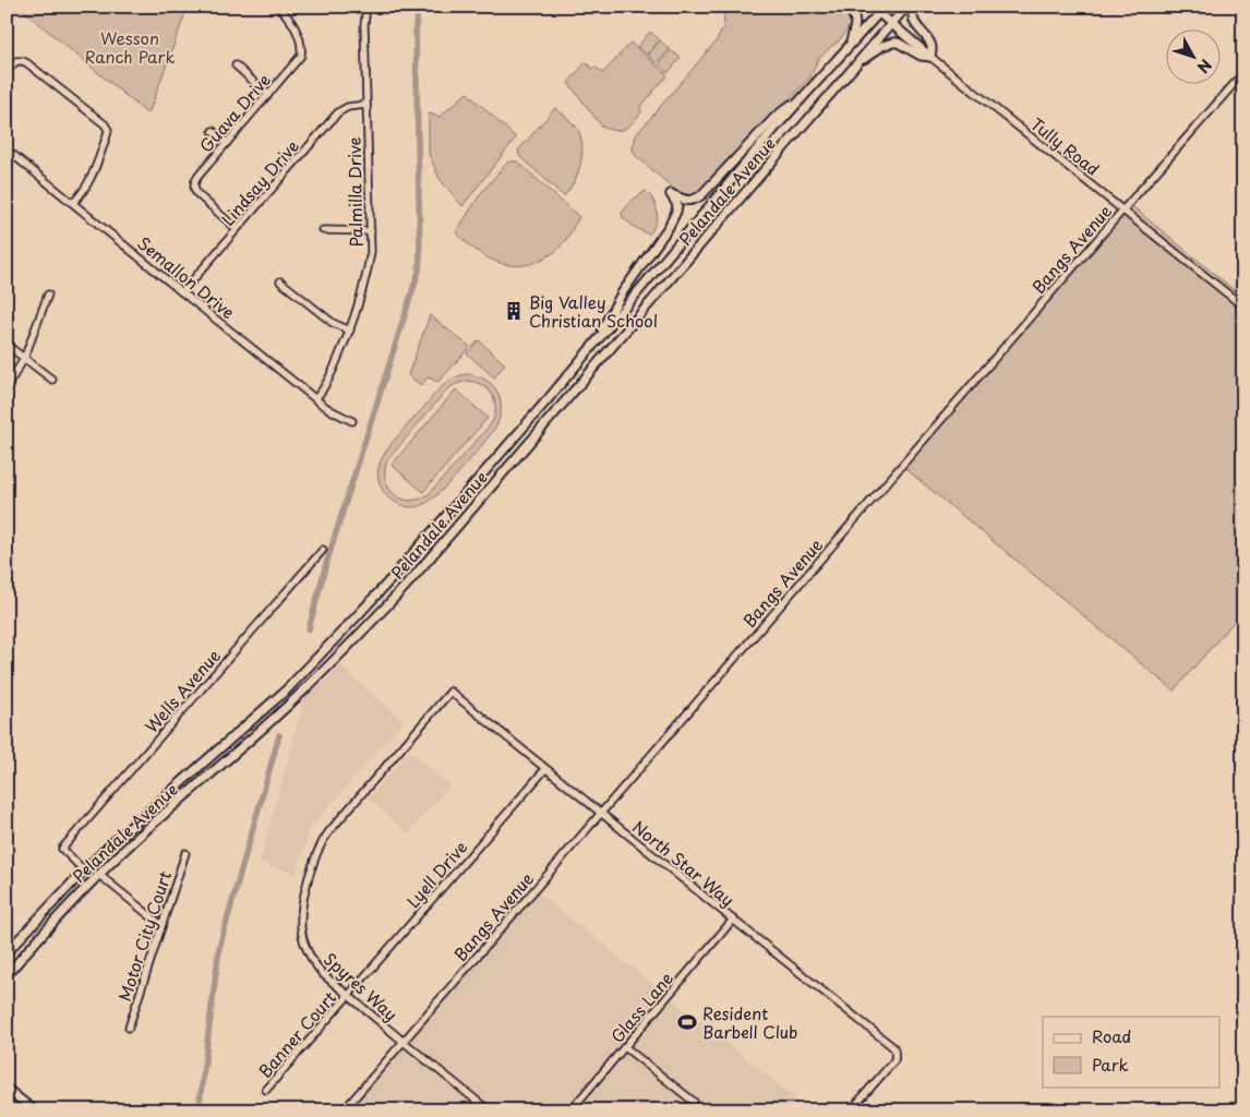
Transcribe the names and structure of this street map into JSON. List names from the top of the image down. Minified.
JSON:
{"streets":{"main road":["Tully Road","Pelandale Avenue"],"street":["Guava Drive","Lindsay Drive","Palmilla Drive","Bangs Avenue","Semallon Drive","Wells Avenue","North Star Way","Lyell Drive","Motor City Court","Spyres Way","Glass Lane","Banner Court"]},"crossings":[["Guava Drive","Lindsay Drive"],["Tully Road","Pelandale Avenue"],["Tully Road","Bangs Avenue"],["Lindsay Drive","Palmilla Drive"],["Lindsay Drive","Semallon Drive"],["Pelandale Avenue","Wells Avenue"],["Palmilla Drive","Semallon Drive"],["Bangs Avenue","North Star Way"],["Bangs Avenue","Spyres Way"],["North Star Way","Lyell Drive"],["North Star Way","Spyres Way"],["North Star Way","Glass Lane"],["Lyell Drive","Spyres Way"],["Lyell Drive","Banner Court"],["Spyres Way","Banner Court"]],"parks":["Wesson Ranch Park"],"places":{"building":["Big Valley Christian School"],"sports":["Resident Barbell Club"]},"legend":["Road","Park"],"north":"bottom right"}
